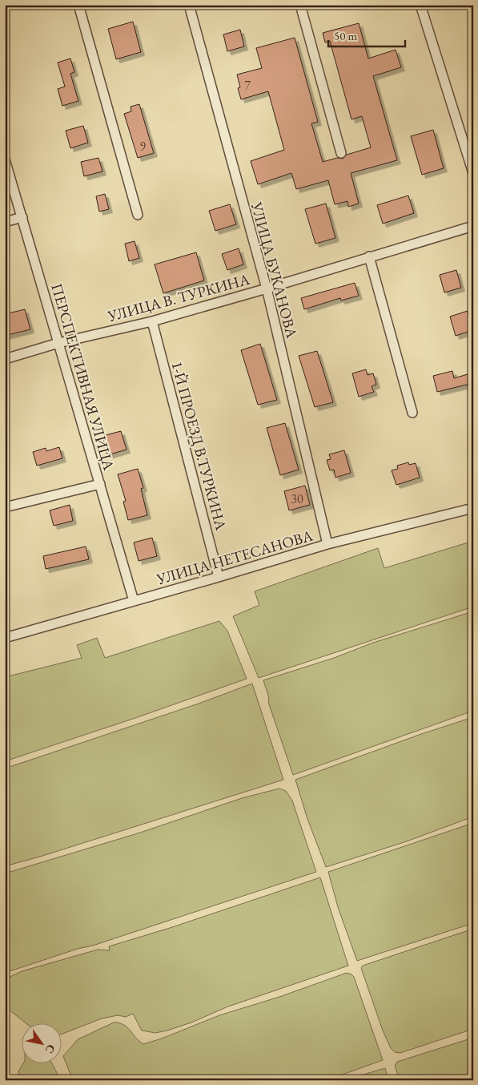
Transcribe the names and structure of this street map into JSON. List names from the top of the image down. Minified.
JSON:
{"streets":{"street":["УЛИЦА БУКАНОВА","УЛИЦА В. ТУРКИНА","ПЕРСПЕКТИВНАЯ УЛИЦА","1-Й ПРОЕЗД В.ТУРКИНА","УЛИЦА НЕТЕСАНОВА"]},"crossings":[["УЛИЦА БУКАНОВА","УЛИЦА В. ТУРКИНА"],["УЛИЦА БУКАНОВА","УЛИЦА НЕТЕСАНОВА"],["УЛИЦА В. ТУРКИНА","ПЕРСПЕКТИВНАЯ УЛИЦА"],["УЛИЦА В. ТУРКИНА","1-Й ПРОЕЗД В.ТУРКИНА"],["ПЕРСПЕКТИВНАЯ УЛИЦА","УЛИЦА НЕТЕСАНОВА"],["1-Й ПРОЕЗД В.ТУРКИНА","УЛИЦА НЕТЕСАНОВА"]],"house_numbers":["7","9","30"],"scale_bar":"50 m","north":"bottom right"}
